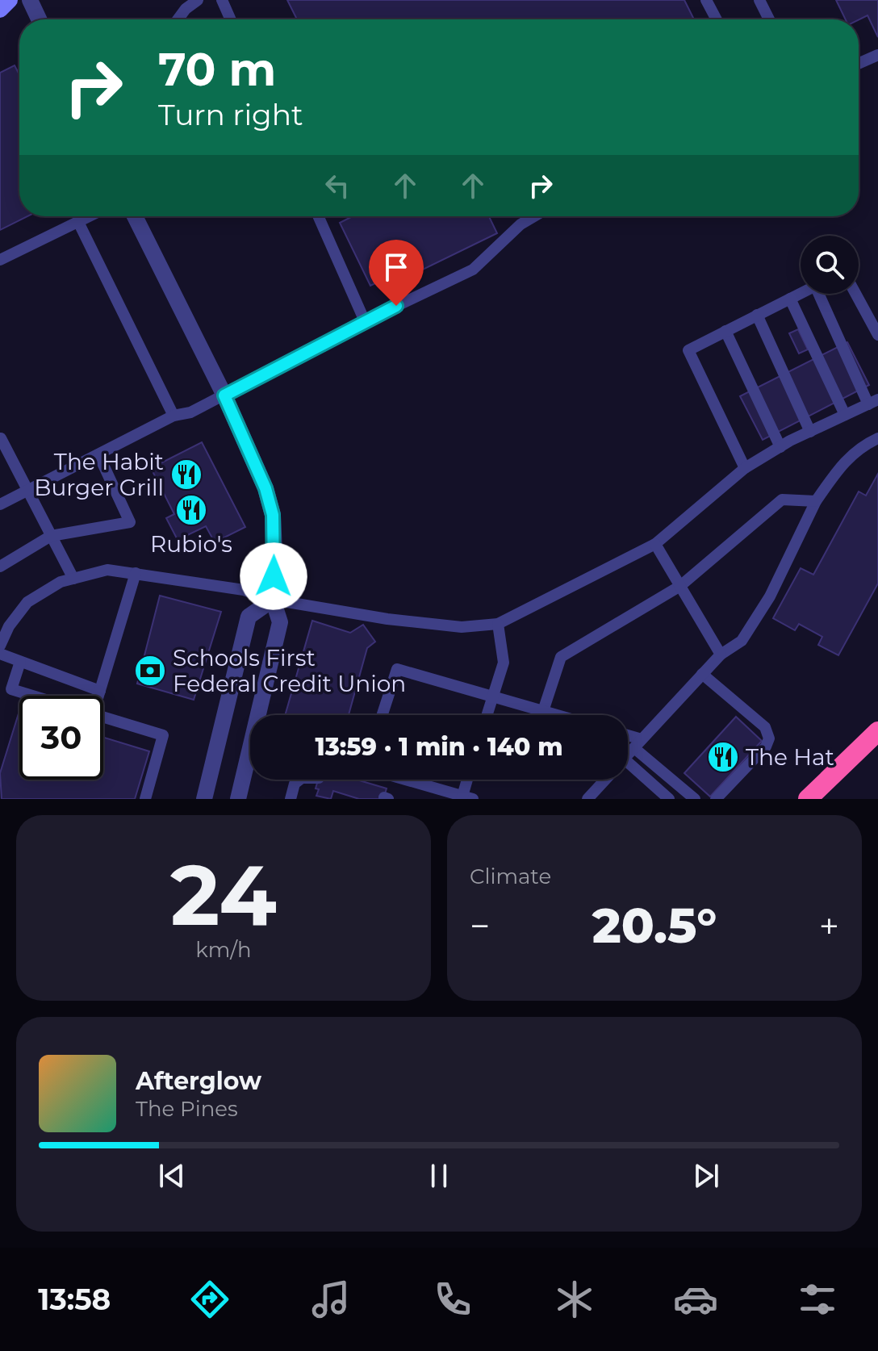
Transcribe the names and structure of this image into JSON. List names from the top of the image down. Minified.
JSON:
{"places":{"restaurant":["The Habit Burger Grill","Rubio's","The Hat"],"bank":["Schools First Federal Credit Union"]},"page":{"turn":["70 m","Turn right"],"limit":"30","trip":"13:59 · 1 min · 140 m","tile":[["24","km/h"],"Climate"],"heat":["−","20.5°","+"],"song":["Afterglow","The Pines"],"tabs":"13:58"}}
